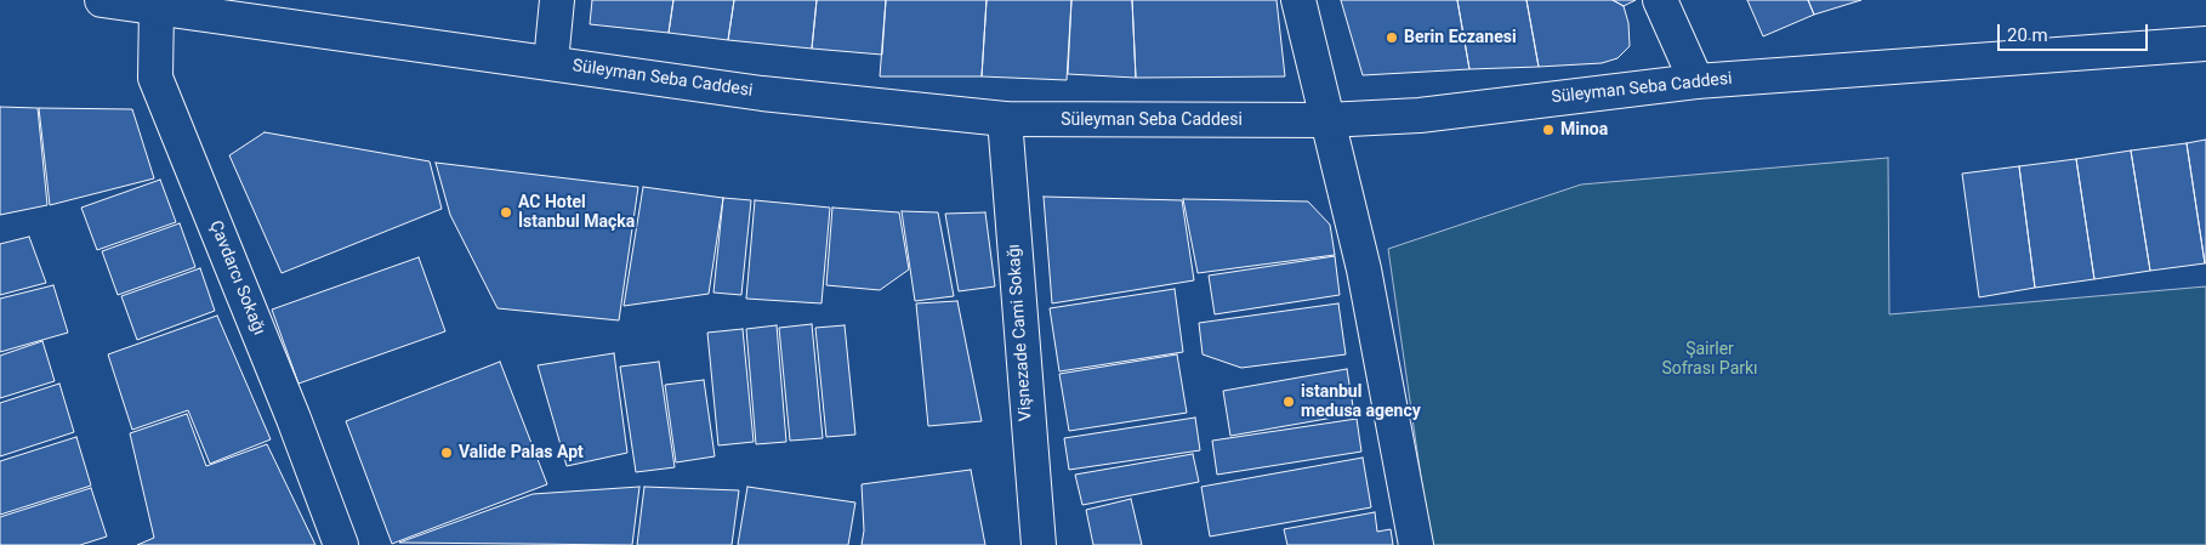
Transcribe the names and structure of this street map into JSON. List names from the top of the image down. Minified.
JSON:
{"streets":{"main road":["Süleyman Seba Caddesi","Çavdarcı Sokağı","Vişnezade Cami Sokağı"]},"crossings":[["Süleyman Seba Caddesi","Çavdarcı Sokağı"],["Süleyman Seba Caddesi","Vişnezade Cami Sokağı"]],"parks":["Şairler Sofrası Parkı"],"places":["Berin Eczanesi","Minoa","AC Hotel İstanbul Maçka","istanbul medusa agency","Valide Palas Apt"],"scale_bar":"20 m"}
